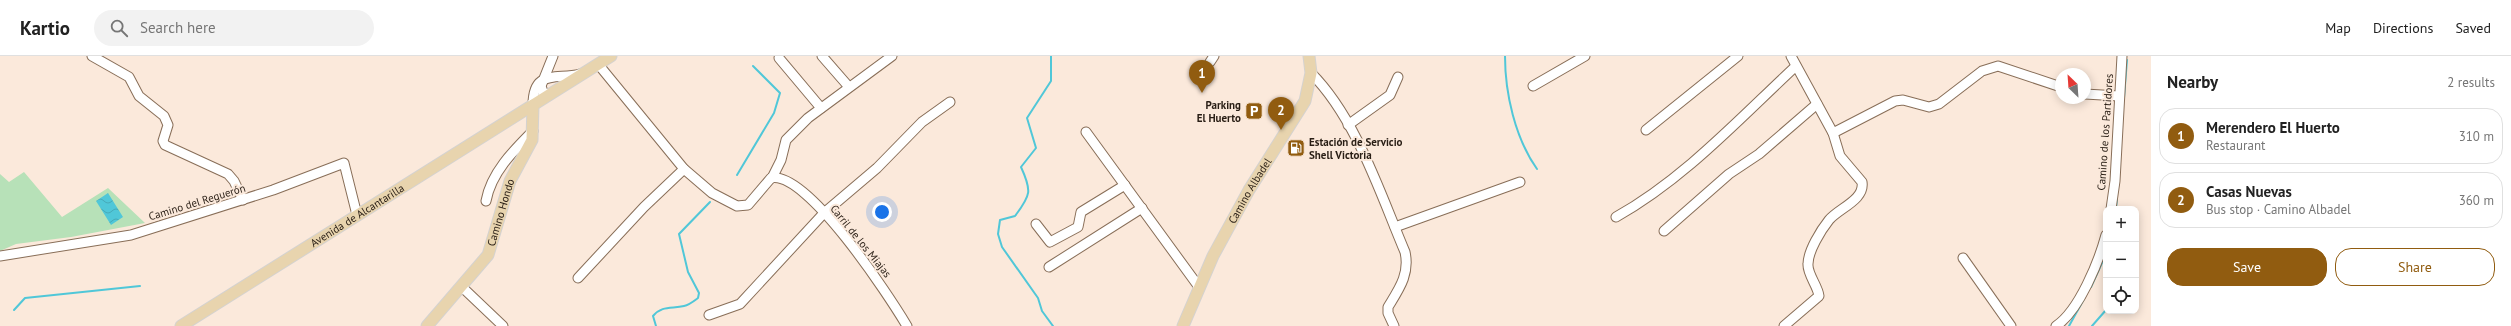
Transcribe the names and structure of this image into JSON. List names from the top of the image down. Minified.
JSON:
{"streets":{"main road":["Camino Albadel","Camino Hondo","Avenida de Alcantarilla"],"street":["Camino de los Partidores","Camino del Reguerón","Carril de los Miajas"]},"crossings":[["Camino del Reguerón","Avenida de Alcantarilla"],["Camino Hondo","Avenida de Alcantarilla"]],"places":{"parking":["Parking El Huerto"],"fuel station":["Estación de Servicio Shell Victoria"]},"north":"top left","page":{"header":"Kartio","search":"Search here","nav":["Map","Directions","Saved"],"heading":["Nearby","2 results"],"pins":["1","2"],"list":[{"mark":"1","name":"Merendero El Huerto","note":"Restaurant","value":"310 m"},{"mark":"2","name":"Casas Nuevas","note":"Bus stop · Camino Albadel","value":"360 m"}],"map_buttons":["+","−"],"buttons":["Save","Share"]}}
